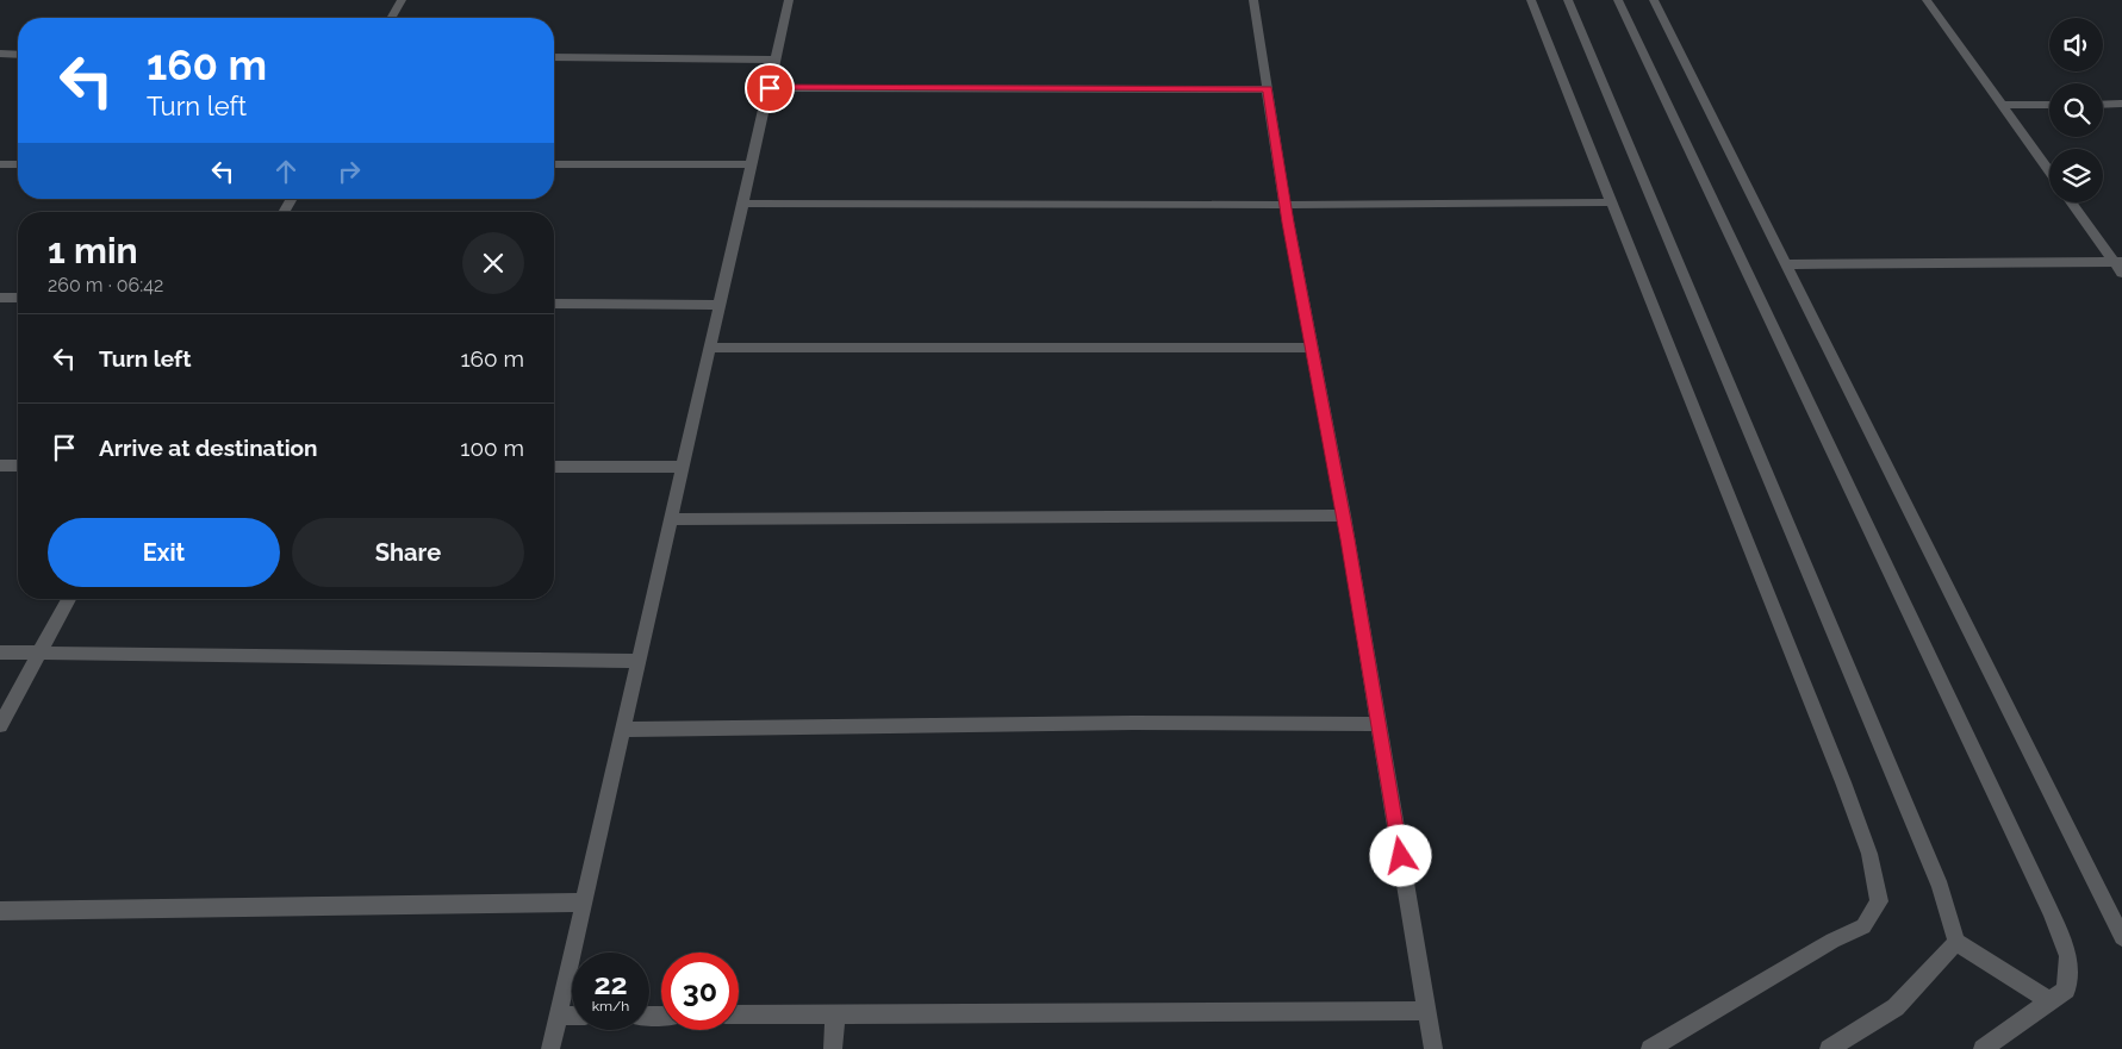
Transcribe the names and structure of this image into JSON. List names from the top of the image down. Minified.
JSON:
{"page":{"turn":["160 m","Turn left"],"heading":["1 min","260 m · 06:42"],"list":[{"name":"Turn left","value":"160 m"},{"name":"Arrive at destination","value":"100 m"}],"buttons":["Exit","Share"],"speed":"22 km/h","limit":"30"}}
